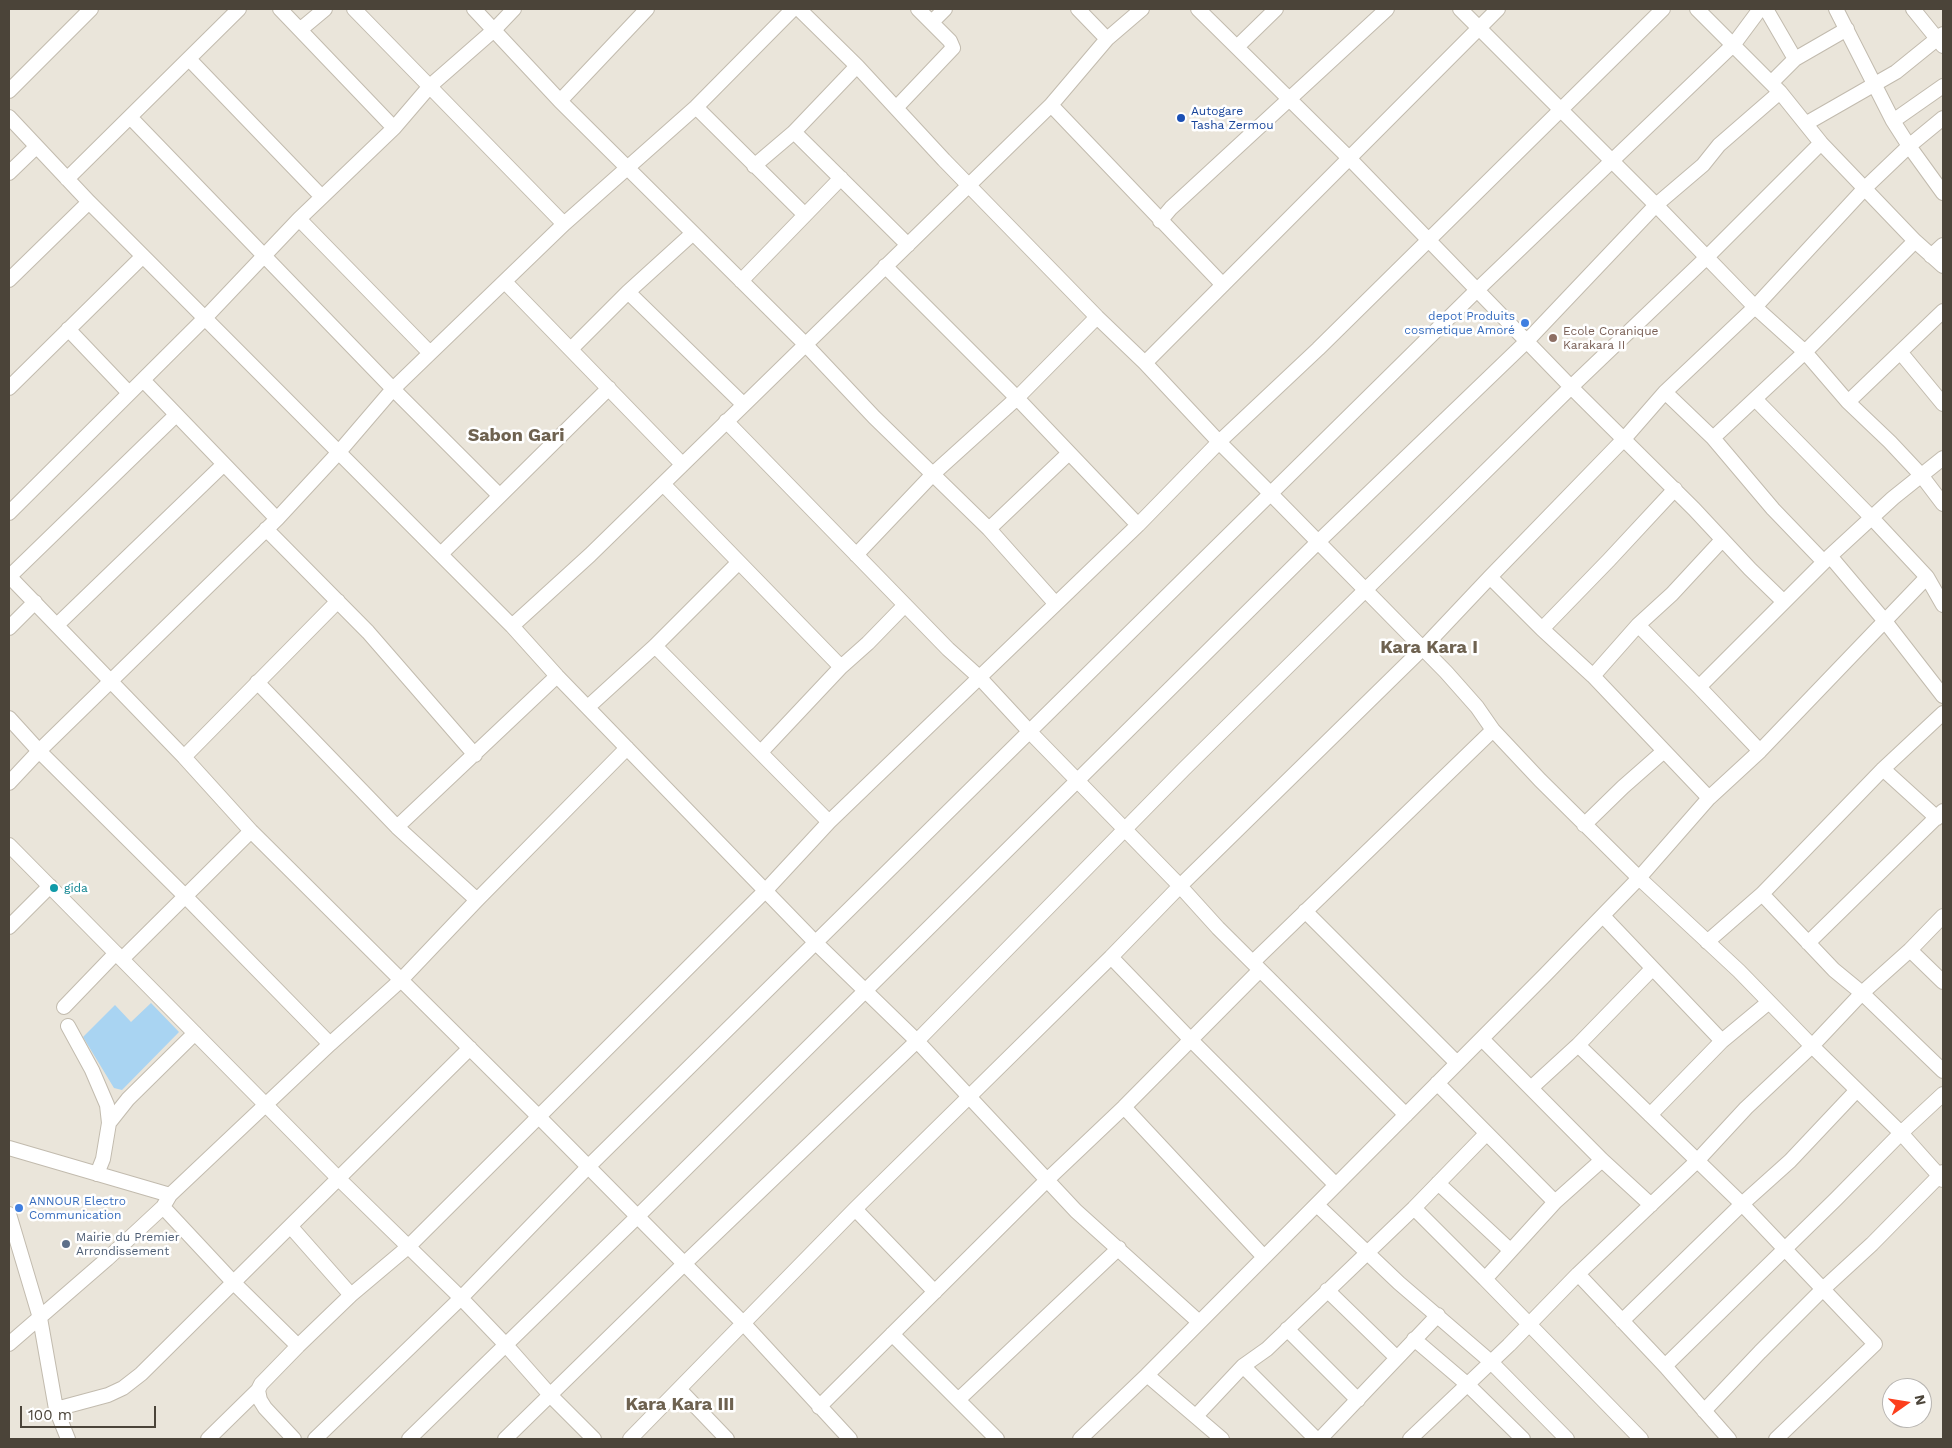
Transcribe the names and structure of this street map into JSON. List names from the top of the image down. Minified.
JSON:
{"districts":["Sabon Gari","Kara Kara I","Kara Kara III"],"places":["Autogare Tasha Zermou","depot Produits cosmetique Amoré","Ecole Coranique Karakara II","gida","ANNOUR Electro Communication","Mairie du Premier Arrondissement"],"scale_bar":"100 m","north":"right"}
